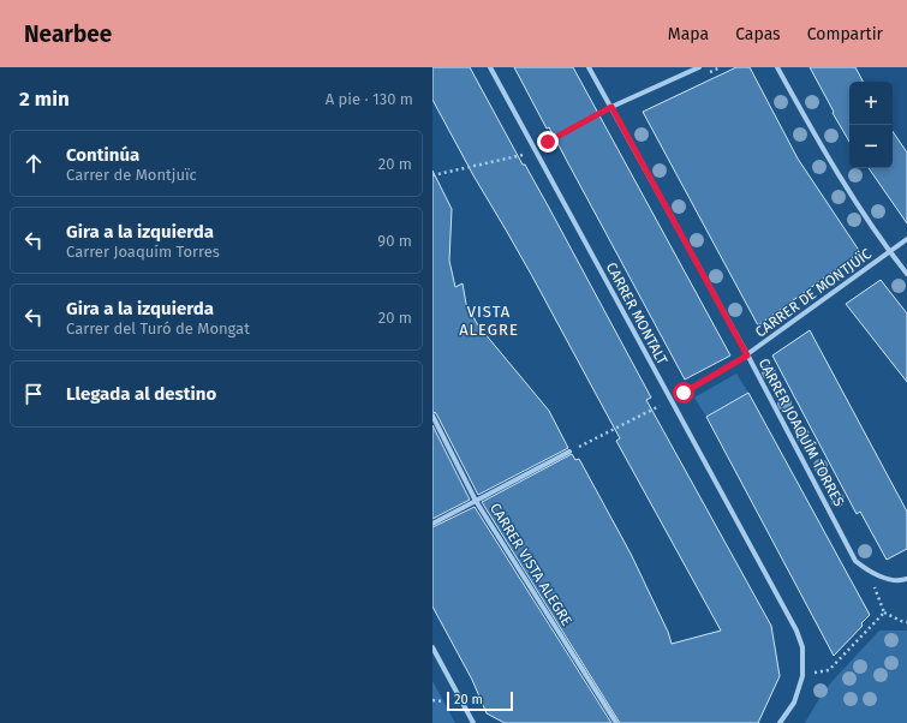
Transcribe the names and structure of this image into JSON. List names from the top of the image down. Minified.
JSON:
{"streets":{"street":["CARRER DE MONTJUÏC","CARRER MONTALT","CARRER JOAQUÍM TORRES","CARRER VISTA ALEGRE"]},"crossings":[["CARRER DE MONTJUÏC","CARRER JOAQUÍM TORRES"]],"districts":["VISTA ALEGRE"],"scale_bar":"20 m","page":{"header":"Nearbee","nav":["Mapa","Capas","Compartir"],"heading":["2 min","A pie · 130 m"],"map_buttons":["+","−"],"list":[["Continúa","Carrer de Montjuïc","20 m"],["Gira a la izquierda","Carrer Joaquím Torres","90 m"],["Gira a la izquierda","Carrer del Turó de Mongat","20 m"],"Llegada al destino"],"scale":"20 m"}}
